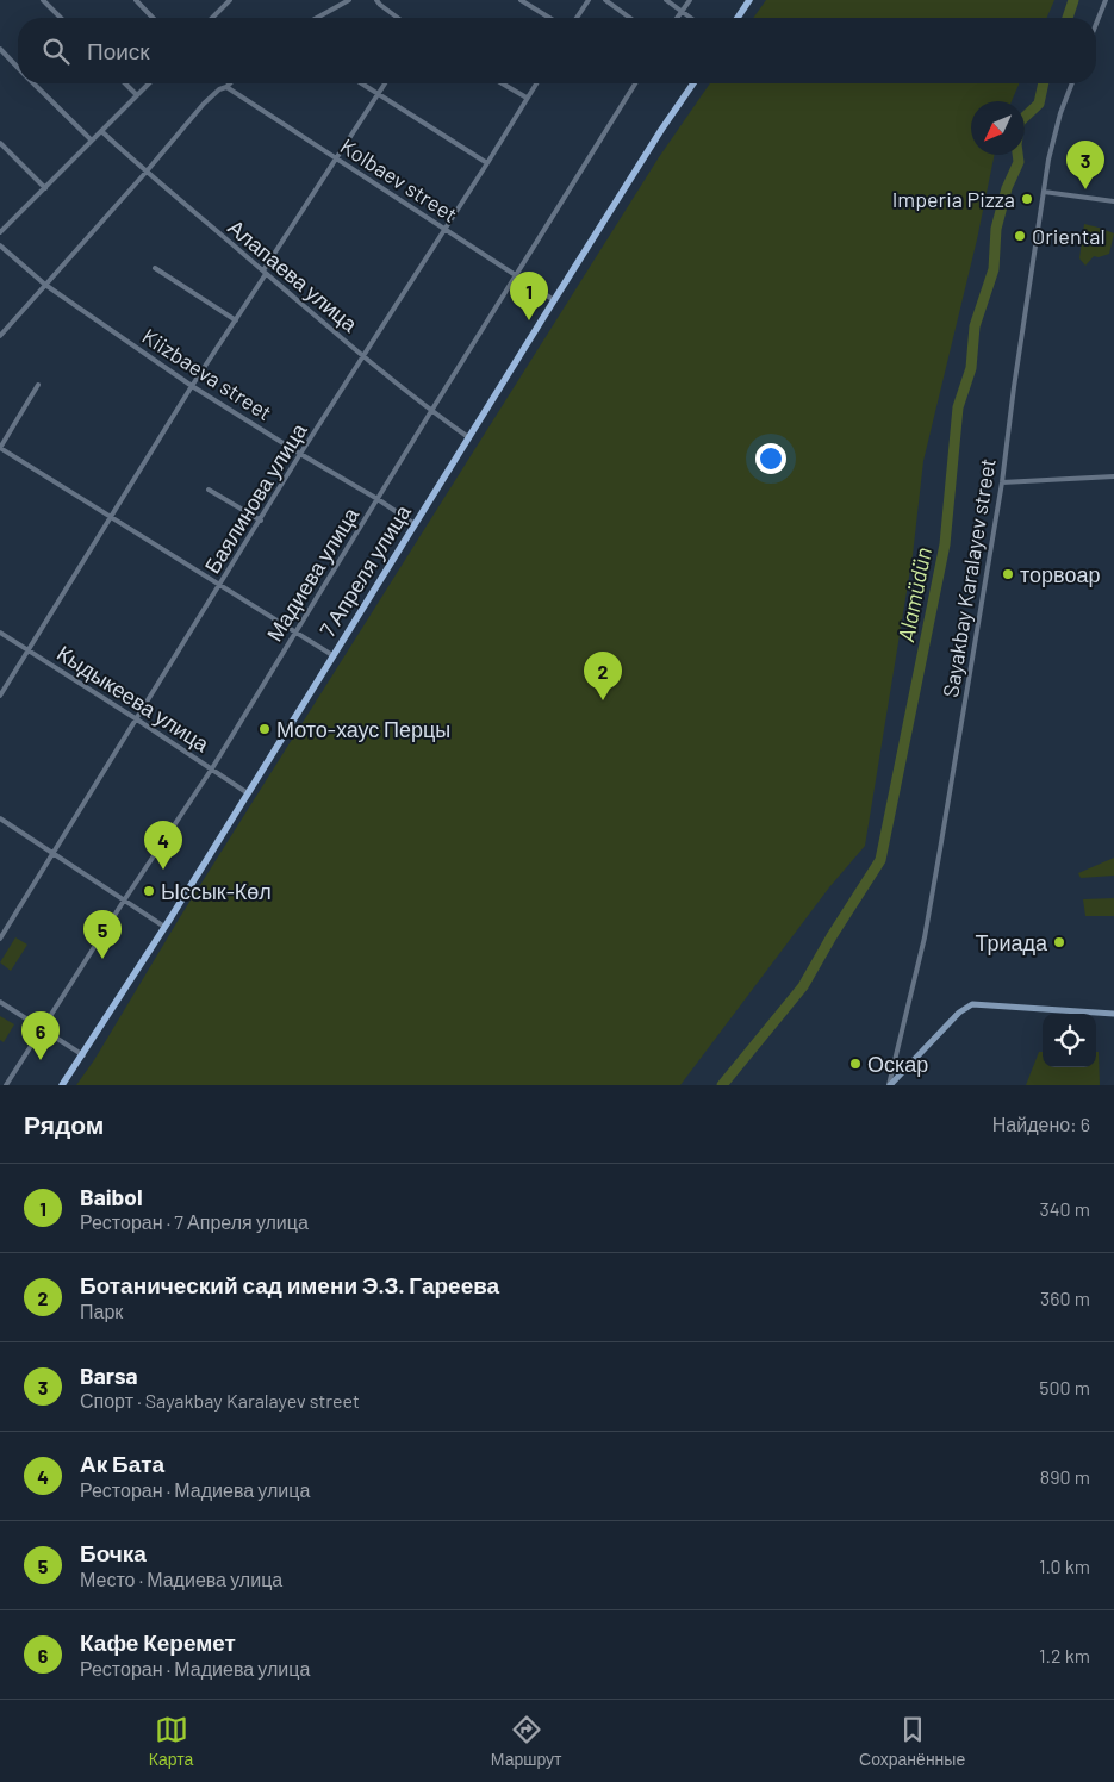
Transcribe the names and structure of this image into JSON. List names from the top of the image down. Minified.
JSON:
{"streets":{"main road":["7 Апреля улица"],"street":["Kolbaev street","Алапаева улица","Kiizbaeva street","Баялинова улица","Мадиева улица","Sayakbay Karalayev street","Кыдыкеева улица"]},"crossings":[["Kolbaev street","Баялинова улица"],["Kolbaev street","7 Апреля улица"],["Kolbaev street","Мадиева улица"],["Алапаева улица","Баялинова улица"],["Алапаева улица","7 Апреля улица"],["Алапаева улица","Мадиева улица"],["Kiizbaeva street","Баялинова улица"],["Kiizbaeva street","7 Апреля улица"],["Kiizbaeva street","Мадиева улица"],["Баялинова улица","Кыдыкеева улица"],["7 Апреля улица","Кыдыкеева улица"],["Мадиева улица","Кыдыкеева улица"]],"water":["Alamüdün"],"places":["Imperia Pizza","Oriental","торвоар","Мото-хаус Перцы","Ыссык-Көл","Триада","Оскар"],"north":"bottom left","page":{"search":"Поиск","pins":["3","1","2","4","5","6"],"heading":["Рядом","Найдено: 6"],"list":[{"mark":"1","name":"Baibol","note":"Ресторан · 7 Апреля улица","value":"340 m"},{"mark":"2","name":"Ботанический сад имени Э.З. Гареева","note":"Парк","value":"360 m"},{"mark":"3","name":"Barsa","note":"Спорт · Sayakbay Karalayev street","value":"500 m"},{"mark":"4","name":"Ак Бата","note":"Ресторан · Мадиева улица","value":"890 m"},{"mark":"5","name":"Бочка","note":"Место · Мадиева улица","value":"1.0 km"},{"mark":"6","name":"Кафе Керемет","note":"Ресторан · Мадиева улица","value":"1.2 km"}],"nav":["Карта","Маршрут","Сохранённые"]}}
